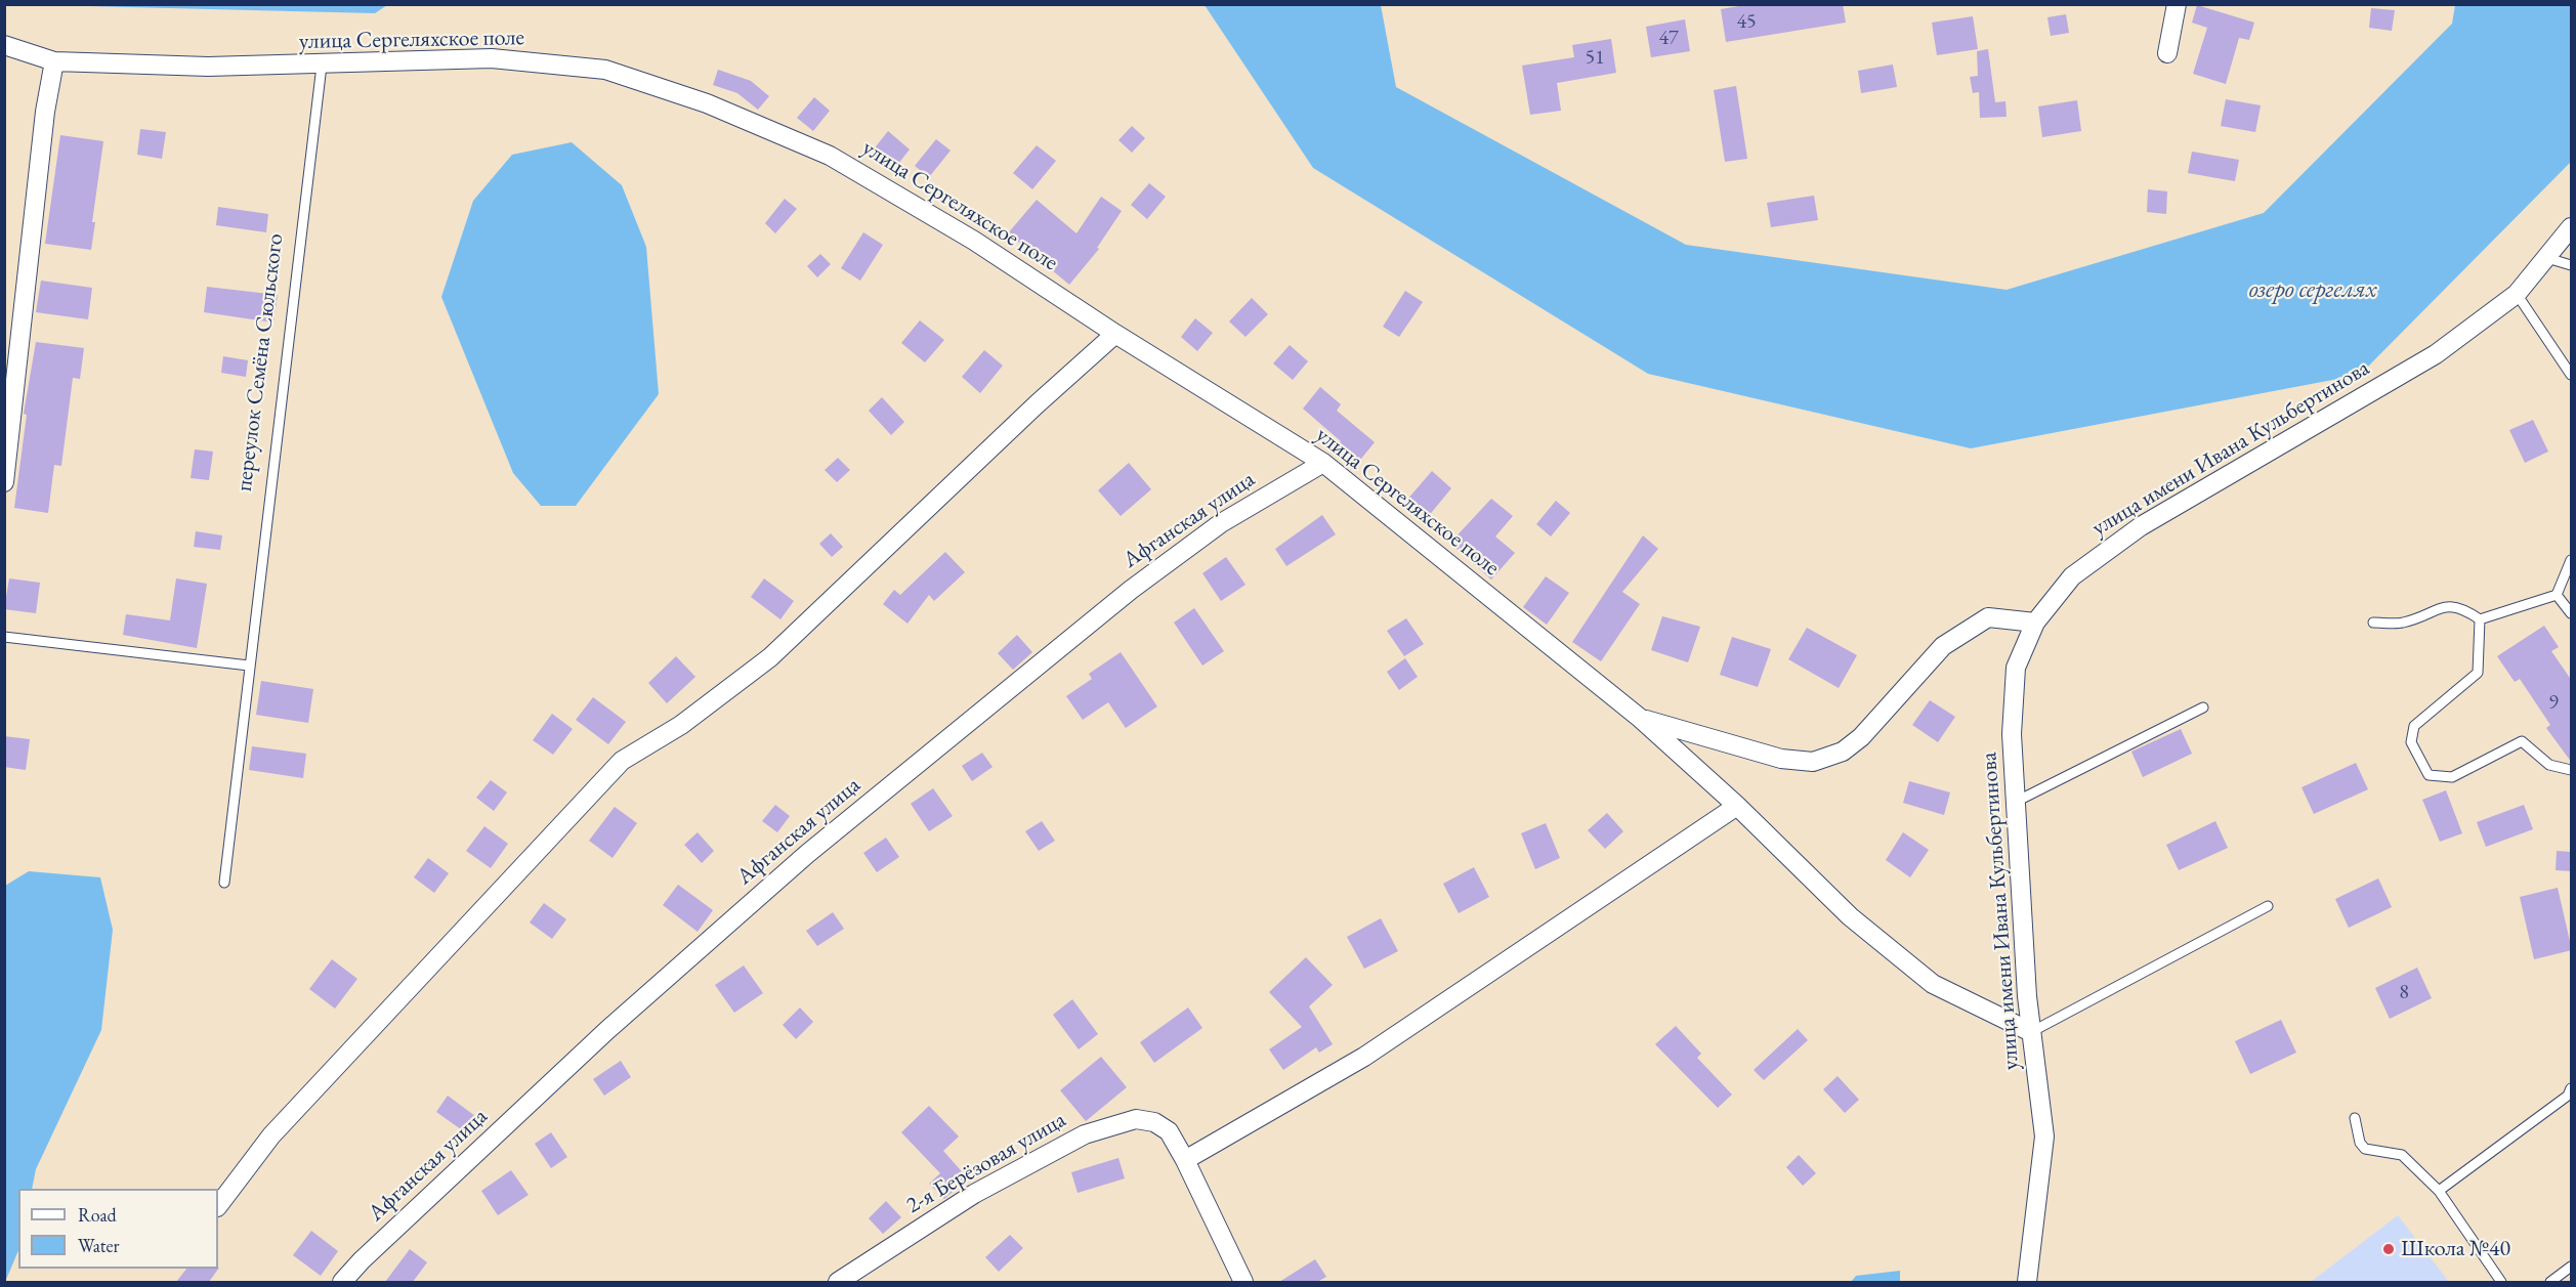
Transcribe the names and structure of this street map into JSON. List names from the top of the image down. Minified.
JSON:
{"streets":{"street":["улица Сергеляхское поле","улица имени Ивана Кульбертинова","Афганская улица","2-я Берёзовая улица"],"lane":["переулок Семёна Сюльского"]},"crossings":[["улица Сергеляхское поле","переулок Семёна Сюльского"],["улица Сергеляхское поле","улица имени Ивана Кульбертинова"],["улица Сергеляхское поле","Афганская улица"]],"water":["озеро сергелях"],"places":["Школа №40"],"house_numbers":["45","47","51","9","8"],"legend":["Road","Water"]}
